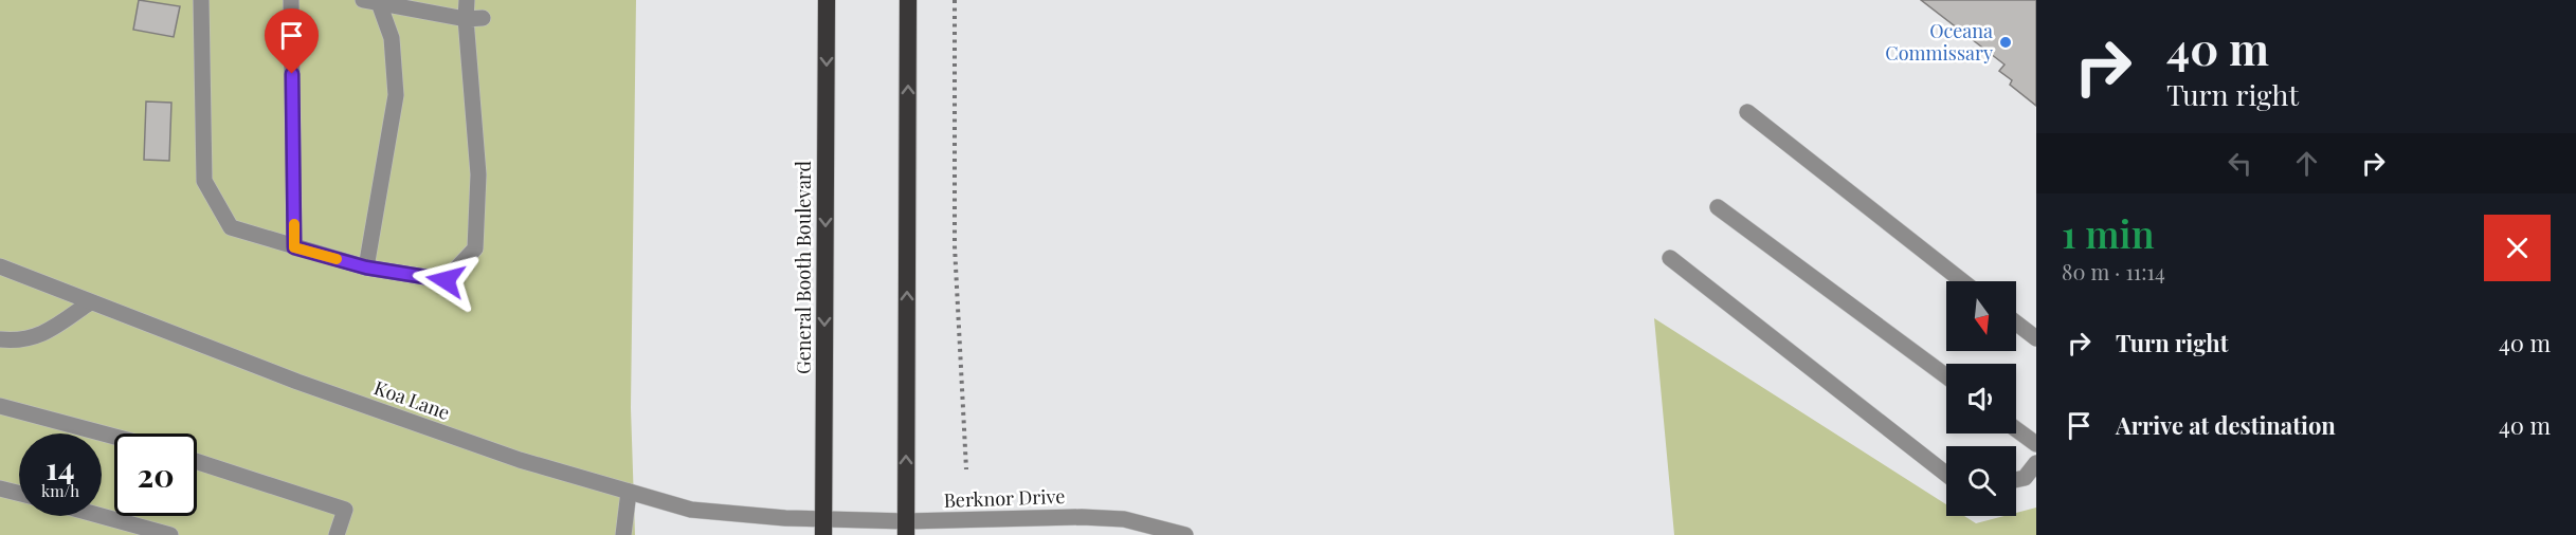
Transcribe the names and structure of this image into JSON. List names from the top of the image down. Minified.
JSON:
{"streets":{"highway":["General Booth Boulevard"],"street":["Koa Lane","Berknor Drive"]},"crossings":[["General Booth Boulevard","Koa Lane"],["General Booth Boulevard","Berknor Drive"],["Koa Lane","Berknor Drive"]],"places":["Oceana Commissary"],"north":"bottom","page":{"turn":["40 m","Turn right"],"heading":["1 min","80 m · 11:14"],"list":[{"name":"Turn right","value":"40 m"},{"name":"Arrive at destination","value":"40 m"}],"speed":"14 km/h","limit":"20"}}
